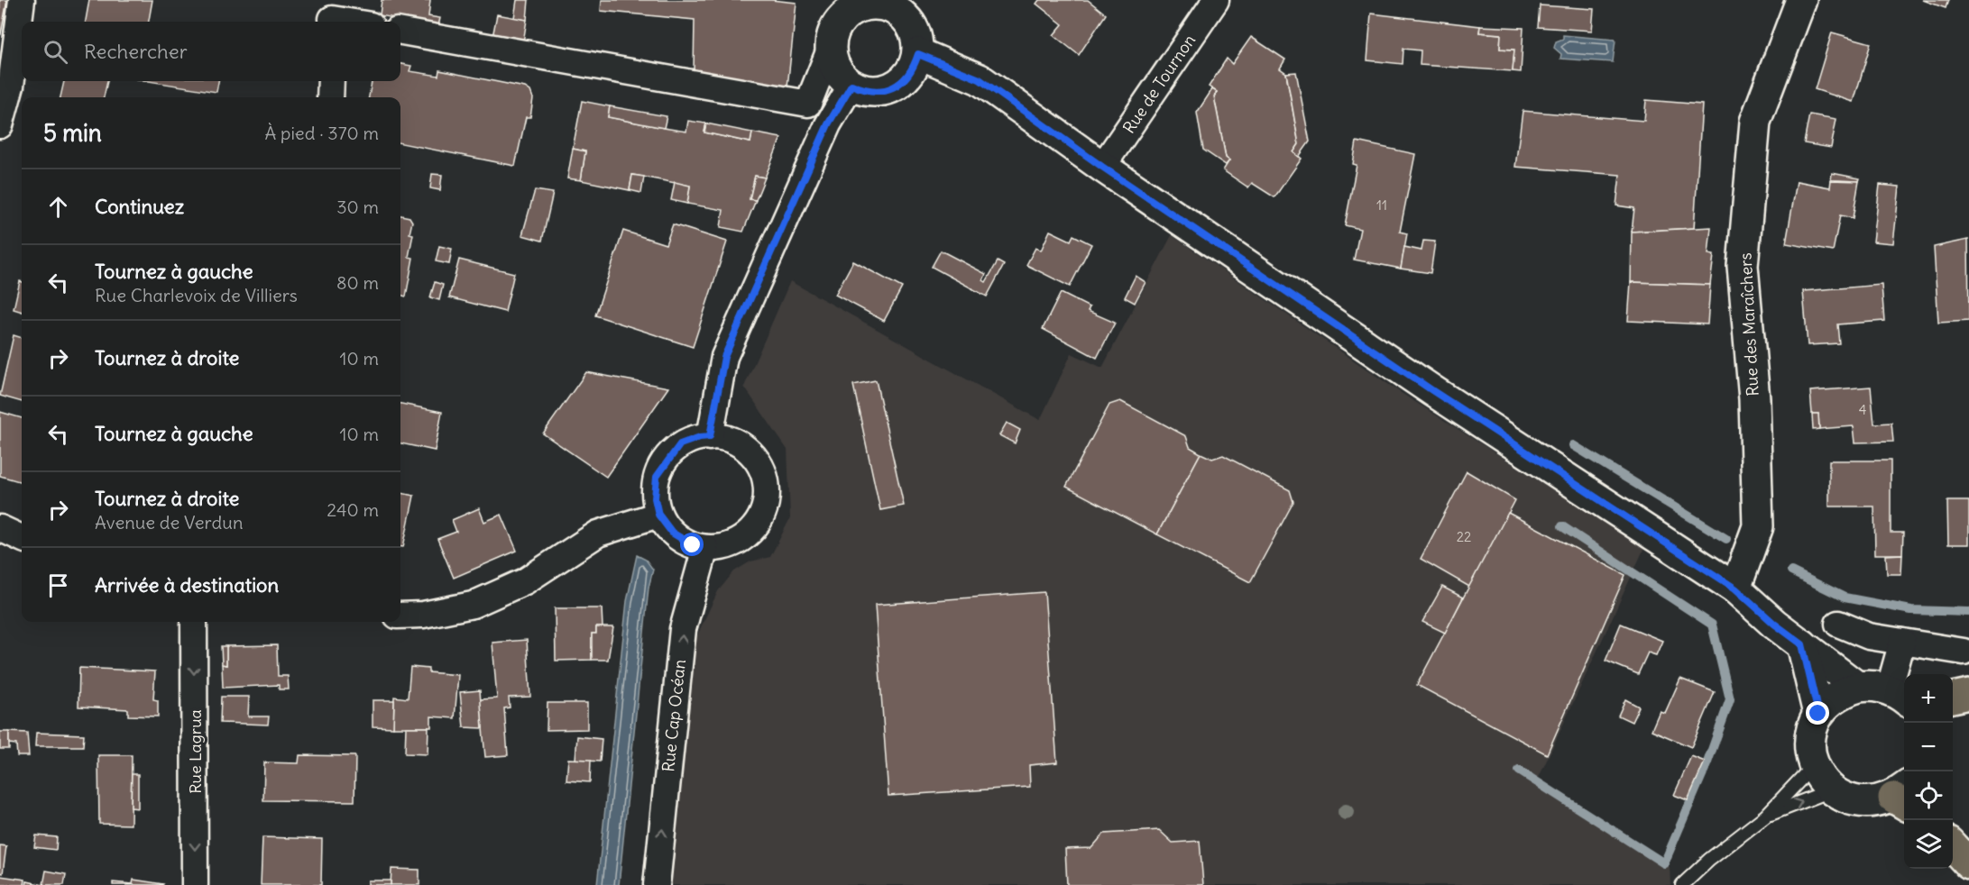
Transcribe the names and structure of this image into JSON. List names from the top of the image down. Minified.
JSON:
{"streets":{"street":["Rue de Tournon","Rue des Maraîchers","Rue Cap Océan","Rue Lagrua"]},"one_way":["Rue Cap Océan","Rue Lagrua"],"house_numbers":["11","4","22"],"page":{"search":"Rechercher","heading":["5 min","À pied · 370 m"],"list":[["Continuez","30 m"],["Tournez à gauche","Rue Charlevoix de Villiers","80 m"],["Tournez à droite","10 m"],["Tournez à gauche","10 m"],["Tournez à droite","Avenue de Verdun","240 m"],"Arrivée à destination"],"map_buttons":["+","−"]}}
